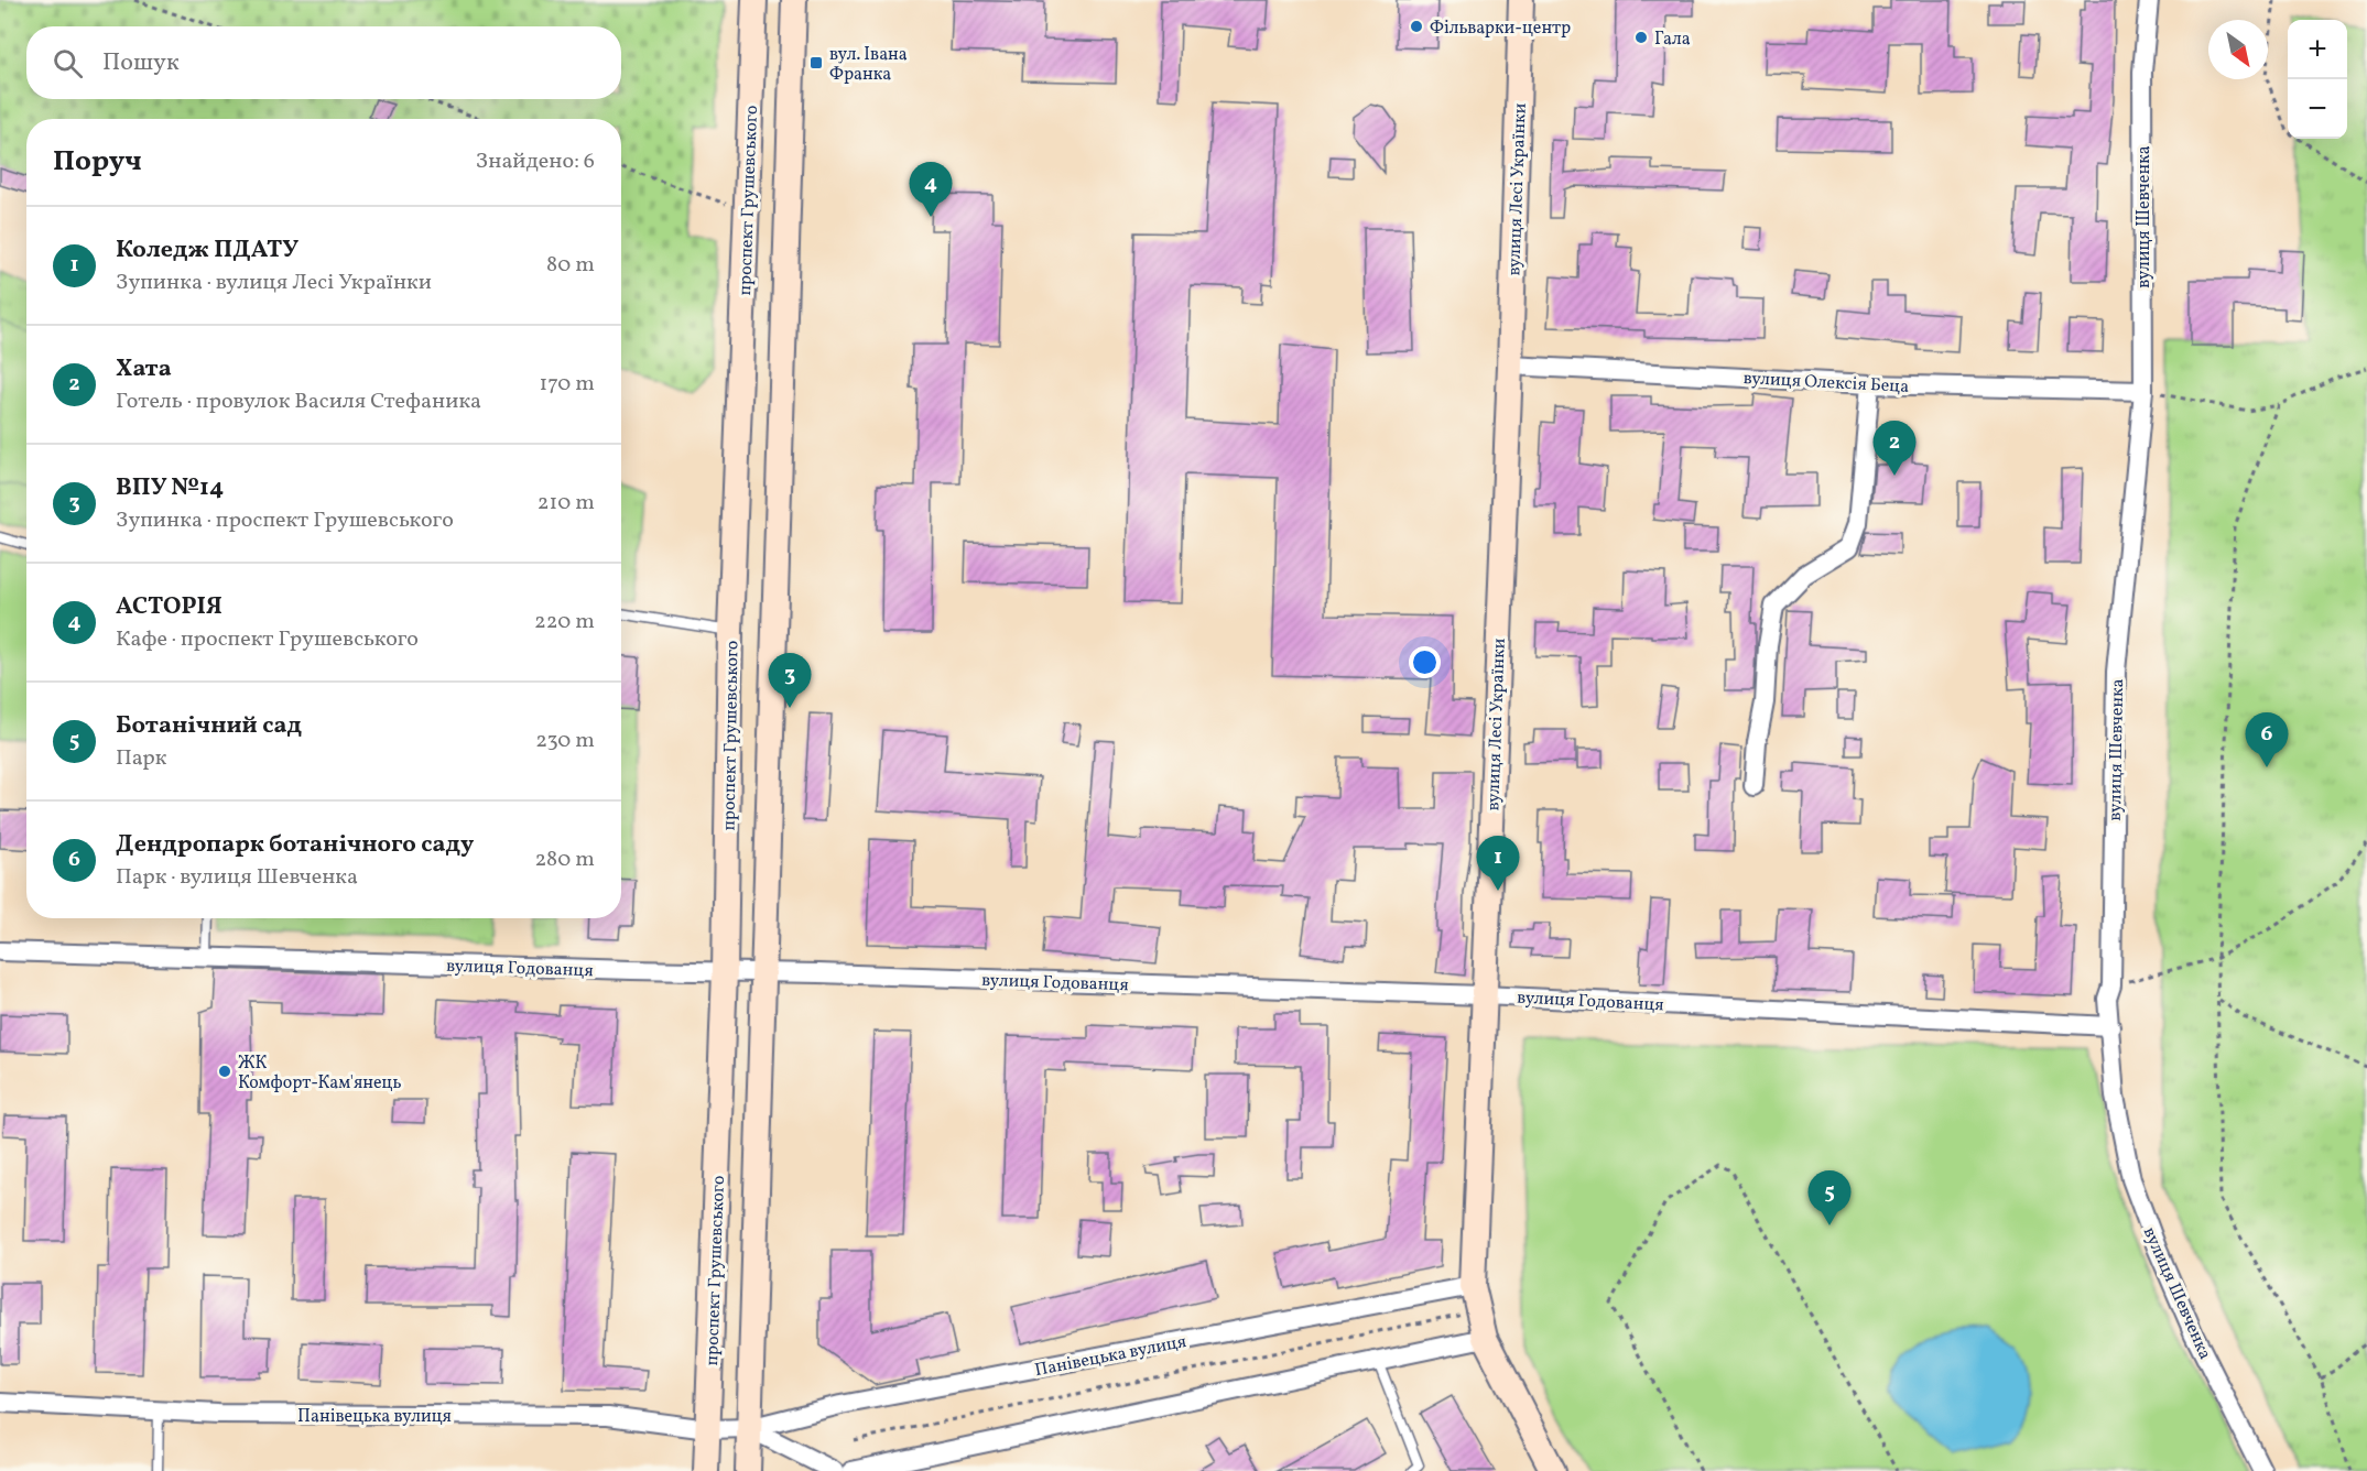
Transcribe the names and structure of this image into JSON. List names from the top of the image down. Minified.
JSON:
{"streets":{"main road":["вулиця Лесі Українки","проспект Грушевського"],"street":["вулиця Шевченка","вулиця Олексія Беца","вулиця Годованця","Панівецька вулиця"]},"crossings":[["вулиця Лесі Українки","вулиця Олексія Беца"],["вулиця Лесі Українки","вулиця Годованця"],["вулиця Лесі Українки","Панівецька вулиця"],["проспект Грушевського","вулиця Годованця"],["проспект Грушевського","Панівецька вулиця"],["вулиця Шевченка","вулиця Олексія Беца"],["вулиця Шевченка","вулиця Годованця"]],"places":{"other":["Фільварки-центр","Гала","ЖК Комфорт-Кам'янець"],"transit":["вул. Івана Франка"]},"north":"bottom right","page":{"map_buttons":["+","−"],"search":"Пошук","heading":["Поруч","Знайдено: 6"],"pins":["4","2","3","6","1","5"],"list":[{"mark":"1","name":"Коледж ПДАТУ","note":"Зупинка · вулиця Лесі Українки","value":"80 m"},{"mark":"2","name":"Хата","note":"Готель · провулок Василя Стефаника","value":"170 m"},{"mark":"3","name":"ВПУ №14","note":"Зупинка · проспект Грушевського","value":"210 m"},{"mark":"4","name":"АСТОРІЯ","note":"Кафе · проспект Грушевського","value":"220 m"},{"mark":"5","name":"Ботанічний сад","note":"Парк","value":"230 m"},{"mark":"6","name":"Дендропарк ботанічного саду","note":"Парк · вулиця Шевченка","value":"280 m"}]}}
